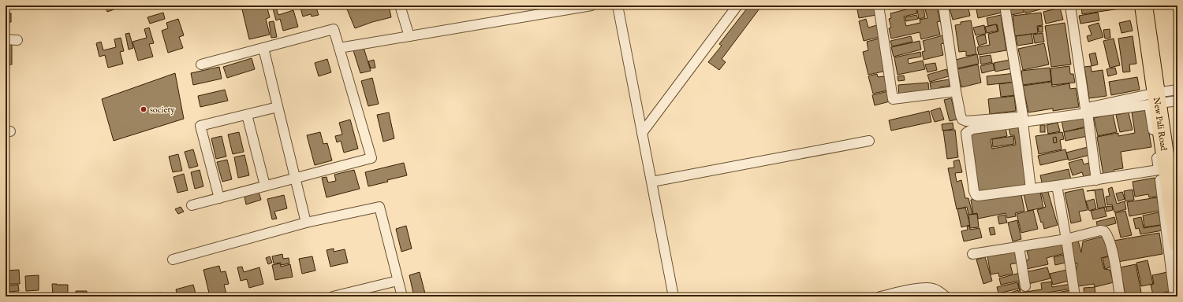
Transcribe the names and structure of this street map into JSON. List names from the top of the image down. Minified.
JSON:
{"streets":{"highway":["New Pali Road"]},"places":["society"]}
